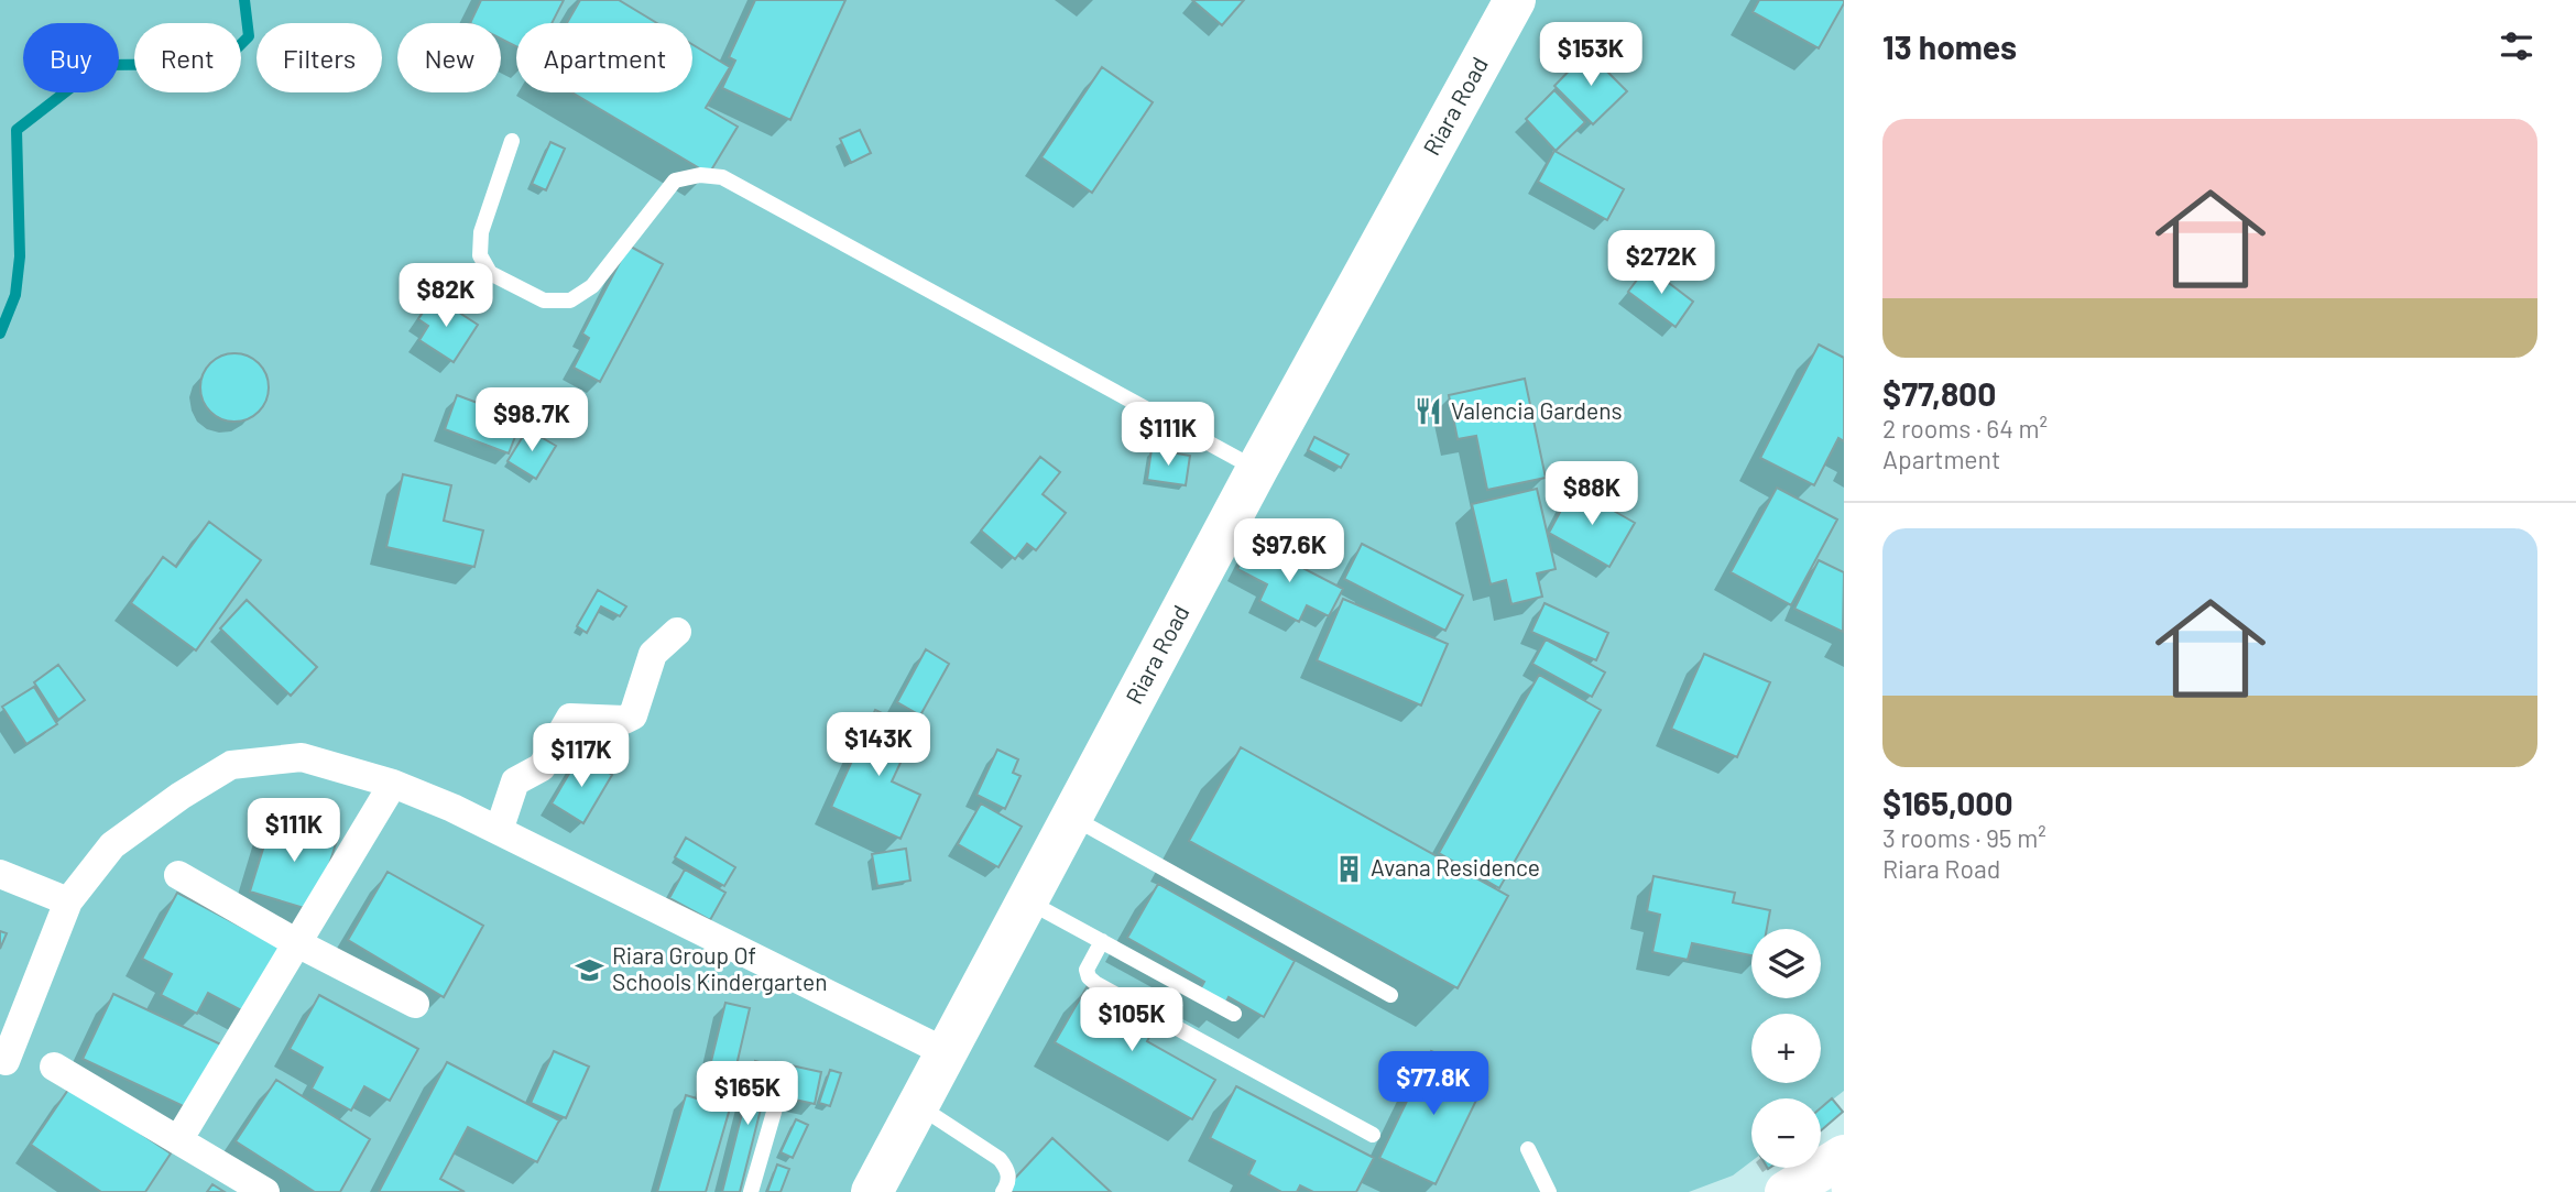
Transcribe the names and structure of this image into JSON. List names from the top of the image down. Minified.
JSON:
{"streets":{"street":["Riara Road"]},"places":{"restaurant":["Valencia Gardens"],"building":["Avana Residence"],"school or university":["Riara Group Of Schools Kindergarten"]},"page":{"heading":"13 homes","price":["$153K","$272K","$82K","$98.7K","$111K","$88K","$97.6K","$143K","$117K","$111K","$105K","$77.8K","$165K"],"chip":["Buy","Rent","Filters","New","Apartment"],"list":[{"name":"$77,800","note":"2 rooms · 64 m² · Apartment"},{"name":"$165,000","note":"3 rooms · 95 m² · Riara Road"}],"map_buttons":["+","−"]}}
